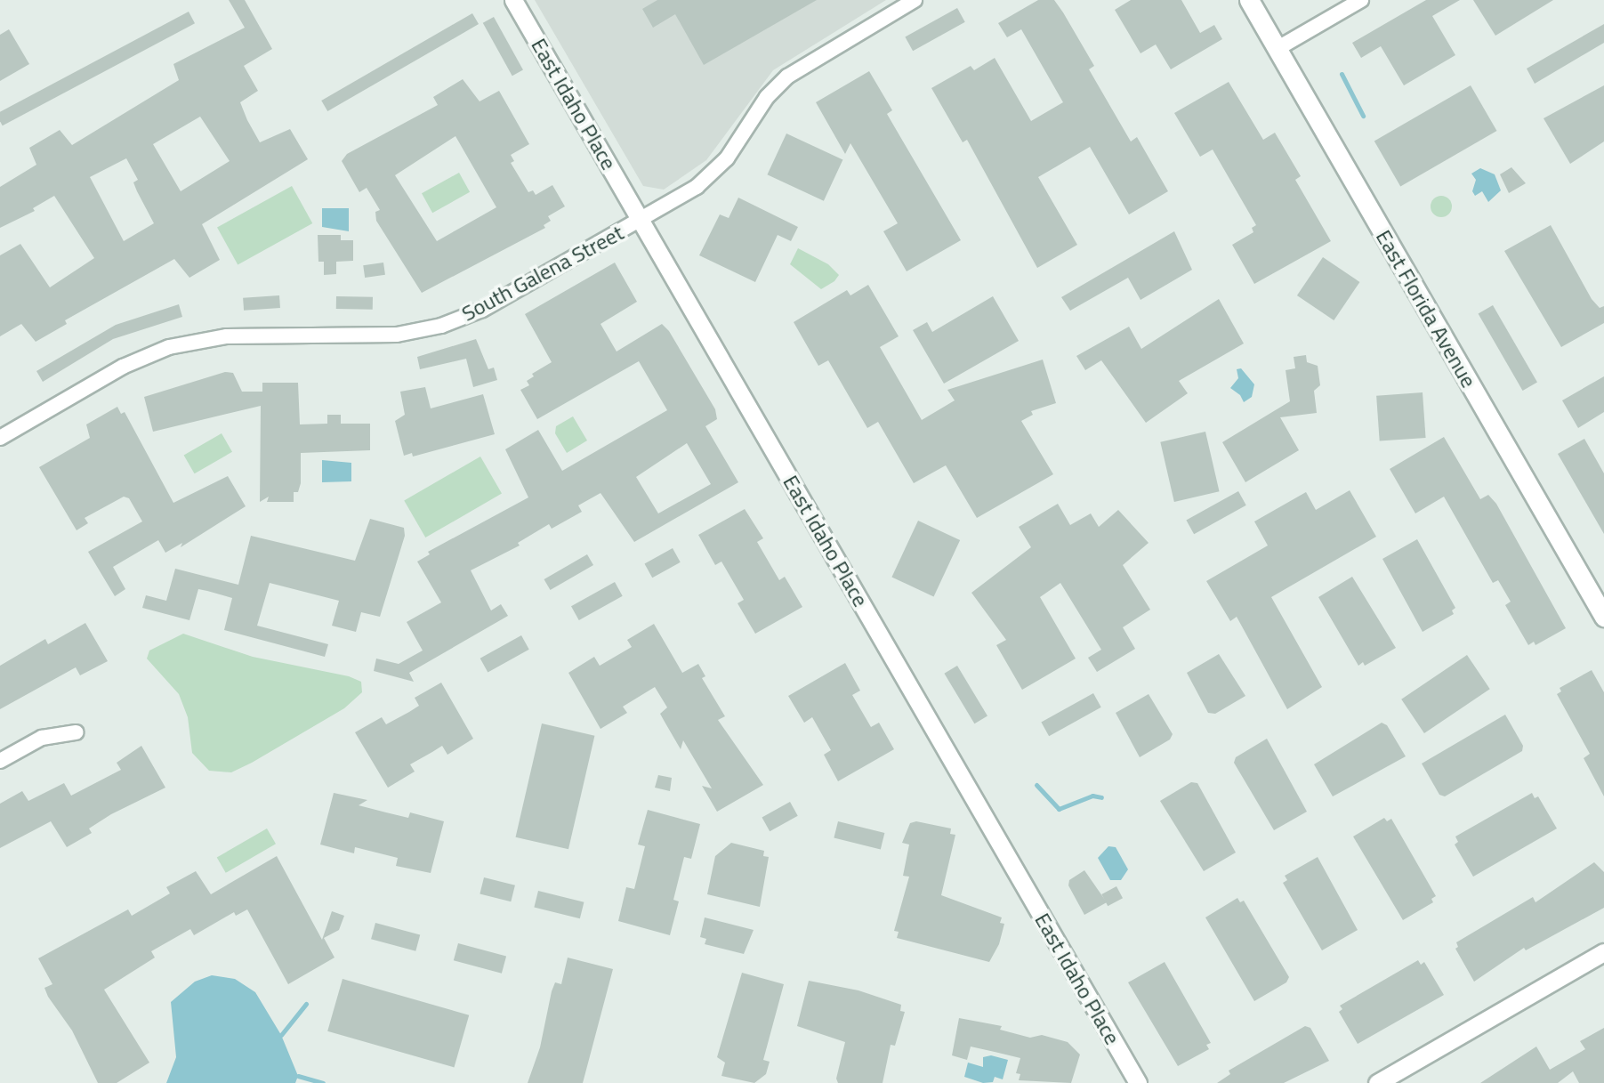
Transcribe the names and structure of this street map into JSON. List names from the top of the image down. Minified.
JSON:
{"streets":{"main road":["East Florida Avenue"],"street":["East Idaho Place","South Galena Street"]},"crossings":[["East Idaho Place","South Galena Street"]]}
